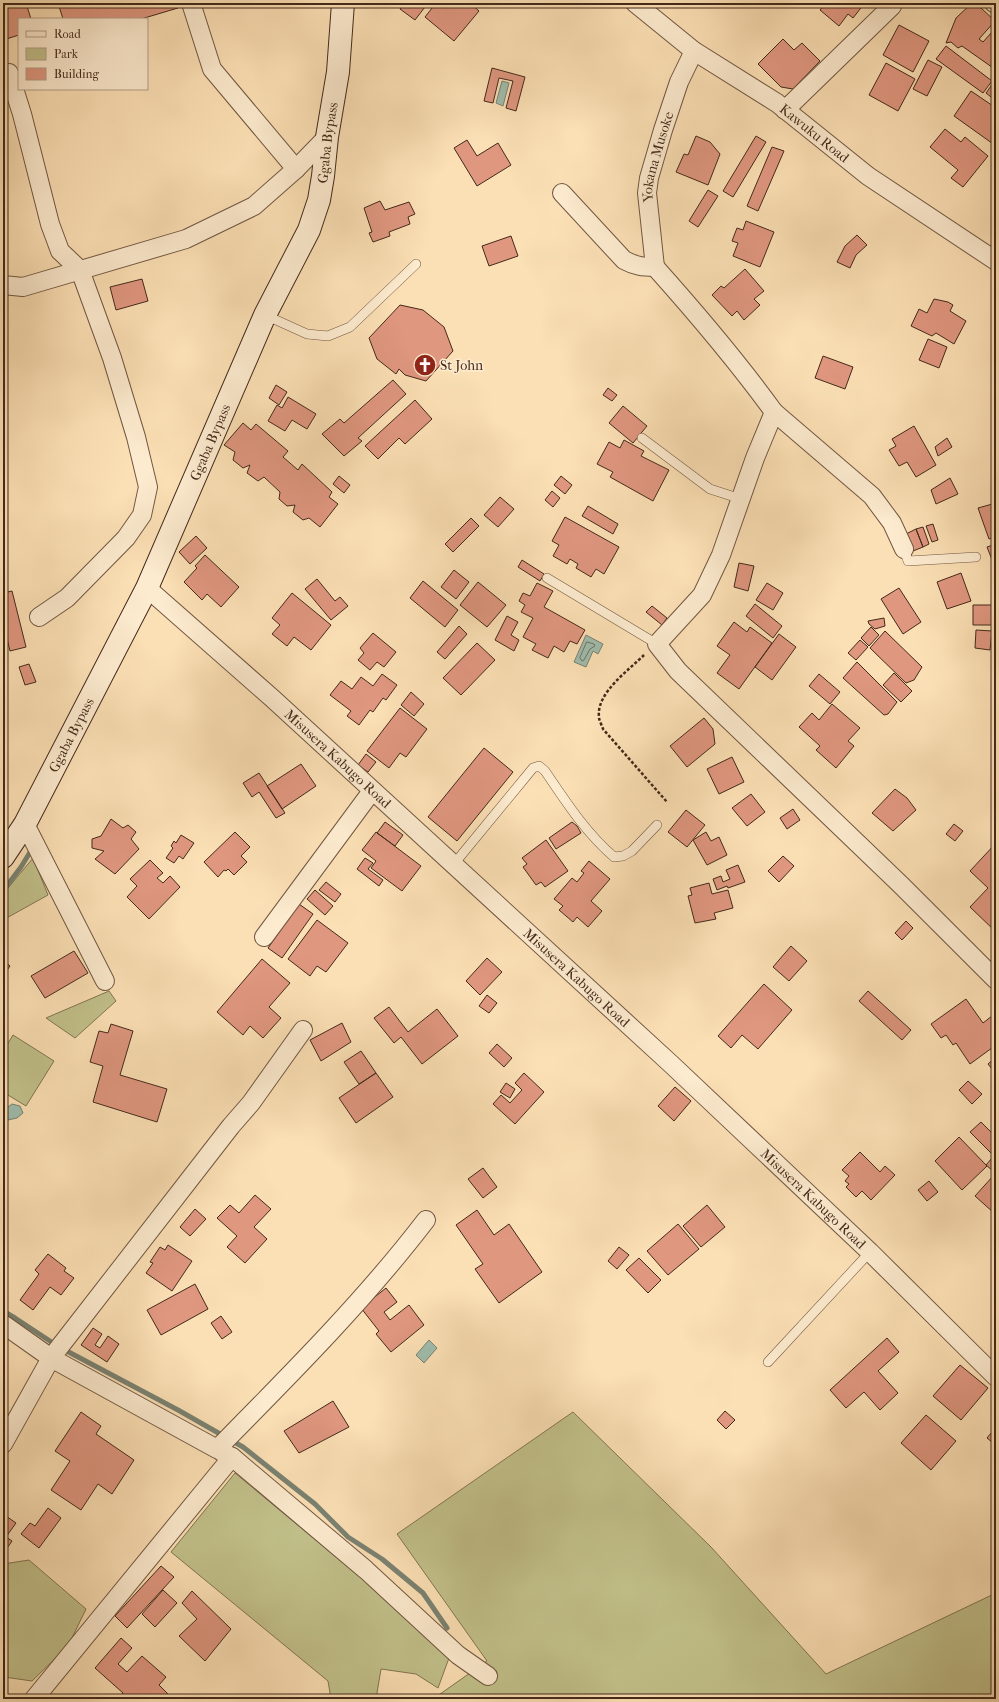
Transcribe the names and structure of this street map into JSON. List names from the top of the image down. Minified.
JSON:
{"streets":{"street":["Kawuku Road","Ggaba Bypass","Yokana Musoke","Misusera Kabugo Road"]},"crossings":[["Kawuku Road","Yokana Musoke"],["Ggaba Bypass","Misusera Kabugo Road"]],"places":{"church":["St John"]},"legend":["Road","Park","Building"]}
